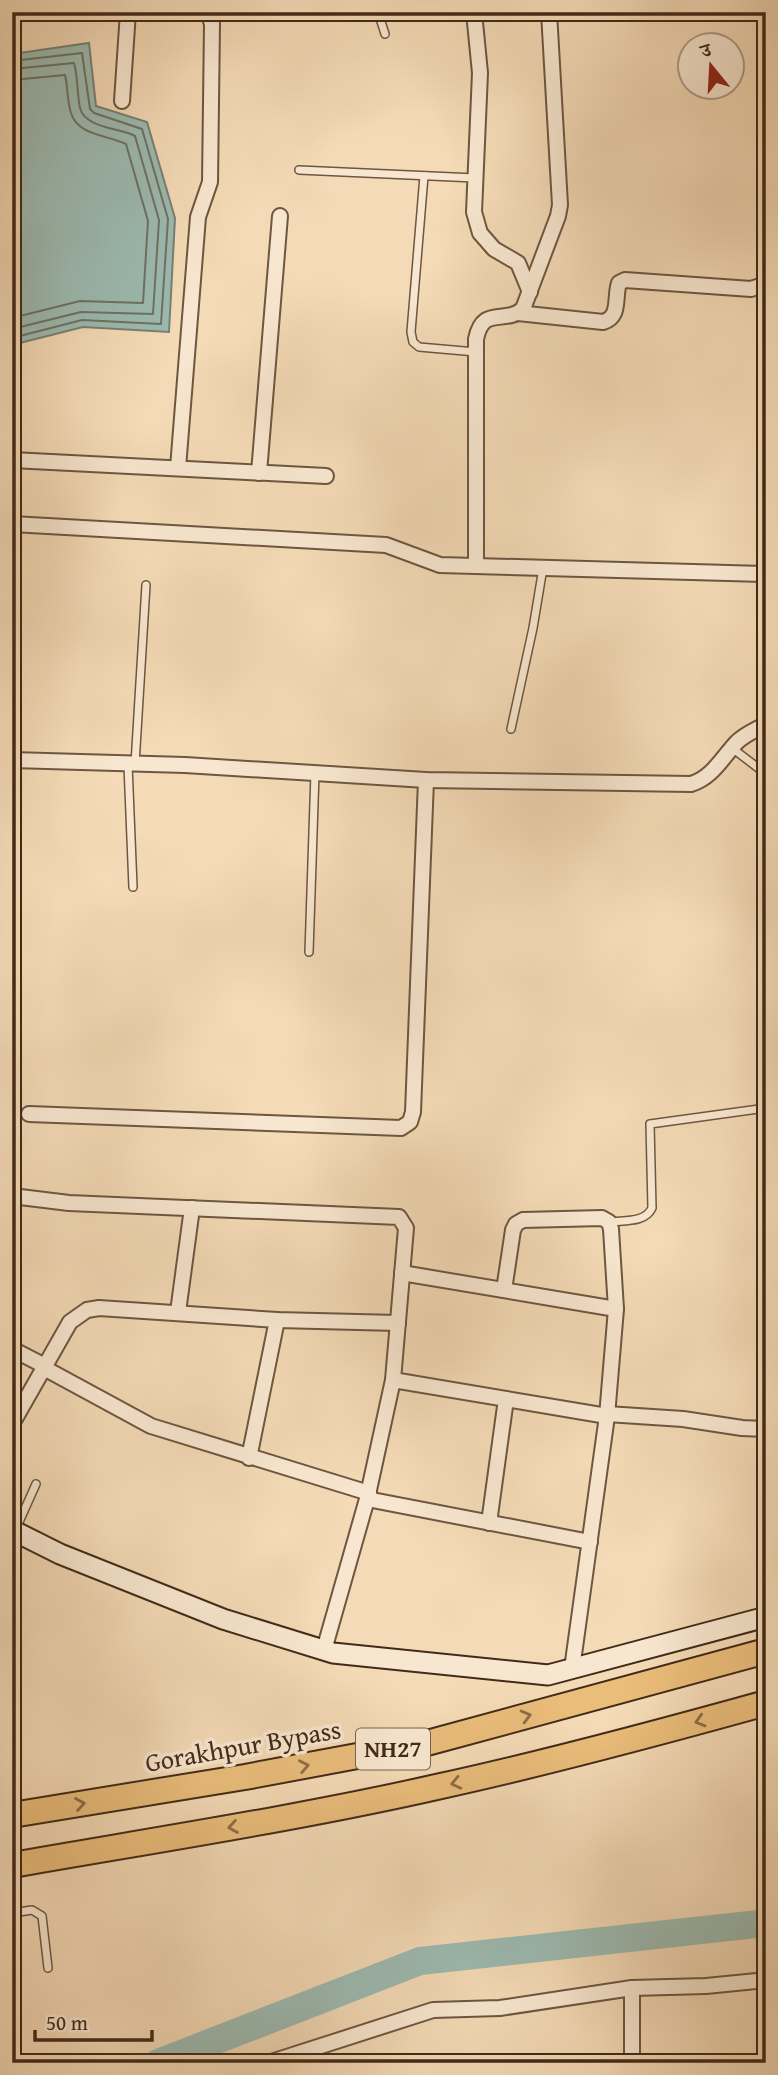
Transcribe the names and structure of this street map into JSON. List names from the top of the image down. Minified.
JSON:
{"streets":{"highway":["Gorakhpur Bypass","NH27"]},"scale_bar":"50 m","north":"top"}
